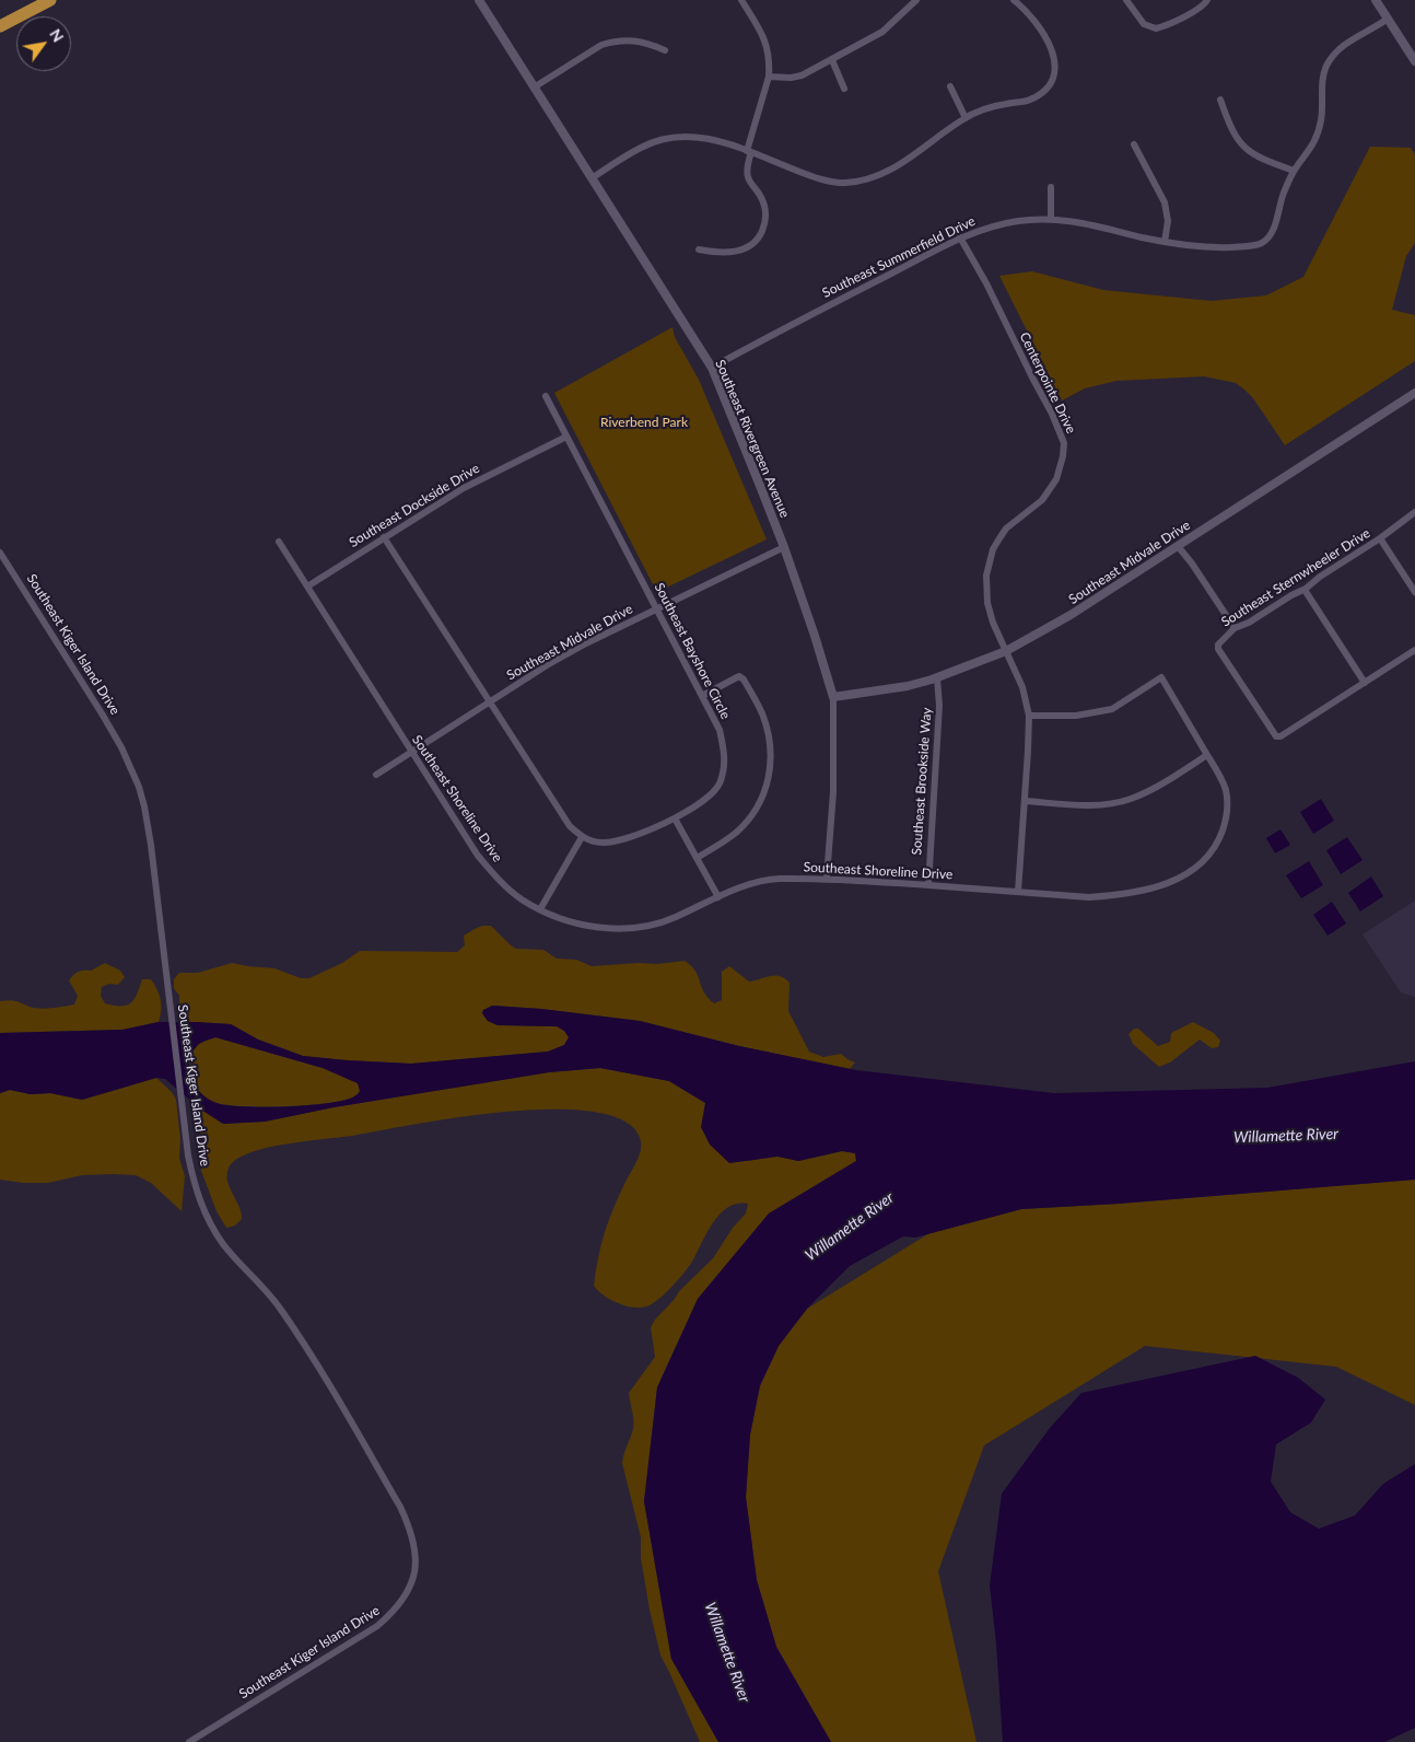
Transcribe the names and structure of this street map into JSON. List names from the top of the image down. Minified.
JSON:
{"streets":{"street":["Southeast Summerfield Drive","Centerpointe Drive","Southeast Rivergreen Avenue","Southeast Dockside Drive","Southeast Midvale Drive","Southeast Sternwheeler Drive","Southeast Kiger Island Drive","Southeast Bayshore Circle","Southeast Brookside Way","Southeast Shoreline Drive"]},"crossings":[["Southeast Summerfield Drive","Centerpointe Drive"],["Southeast Summerfield Drive","Southeast Rivergreen Avenue"],["Centerpointe Drive","Southeast Midvale Drive"],["Centerpointe Drive","Southeast Shoreline Drive"],["Southeast Rivergreen Avenue","Southeast Midvale Drive"],["Southeast Rivergreen Avenue","Southeast Shoreline Drive"],["Southeast Dockside Drive","Southeast Bayshore Circle"],["Southeast Dockside Drive","Southeast Shoreline Drive"],["Southeast Midvale Drive","Southeast Bayshore Circle"],["Southeast Midvale Drive","Southeast Brookside Way"],["Southeast Midvale Drive","Southeast Shoreline Drive"],["Southeast Brookside Way","Southeast Shoreline Drive"]],"water":["Willamette River"],"parks":["Riverbend Park"],"north":"top right"}
